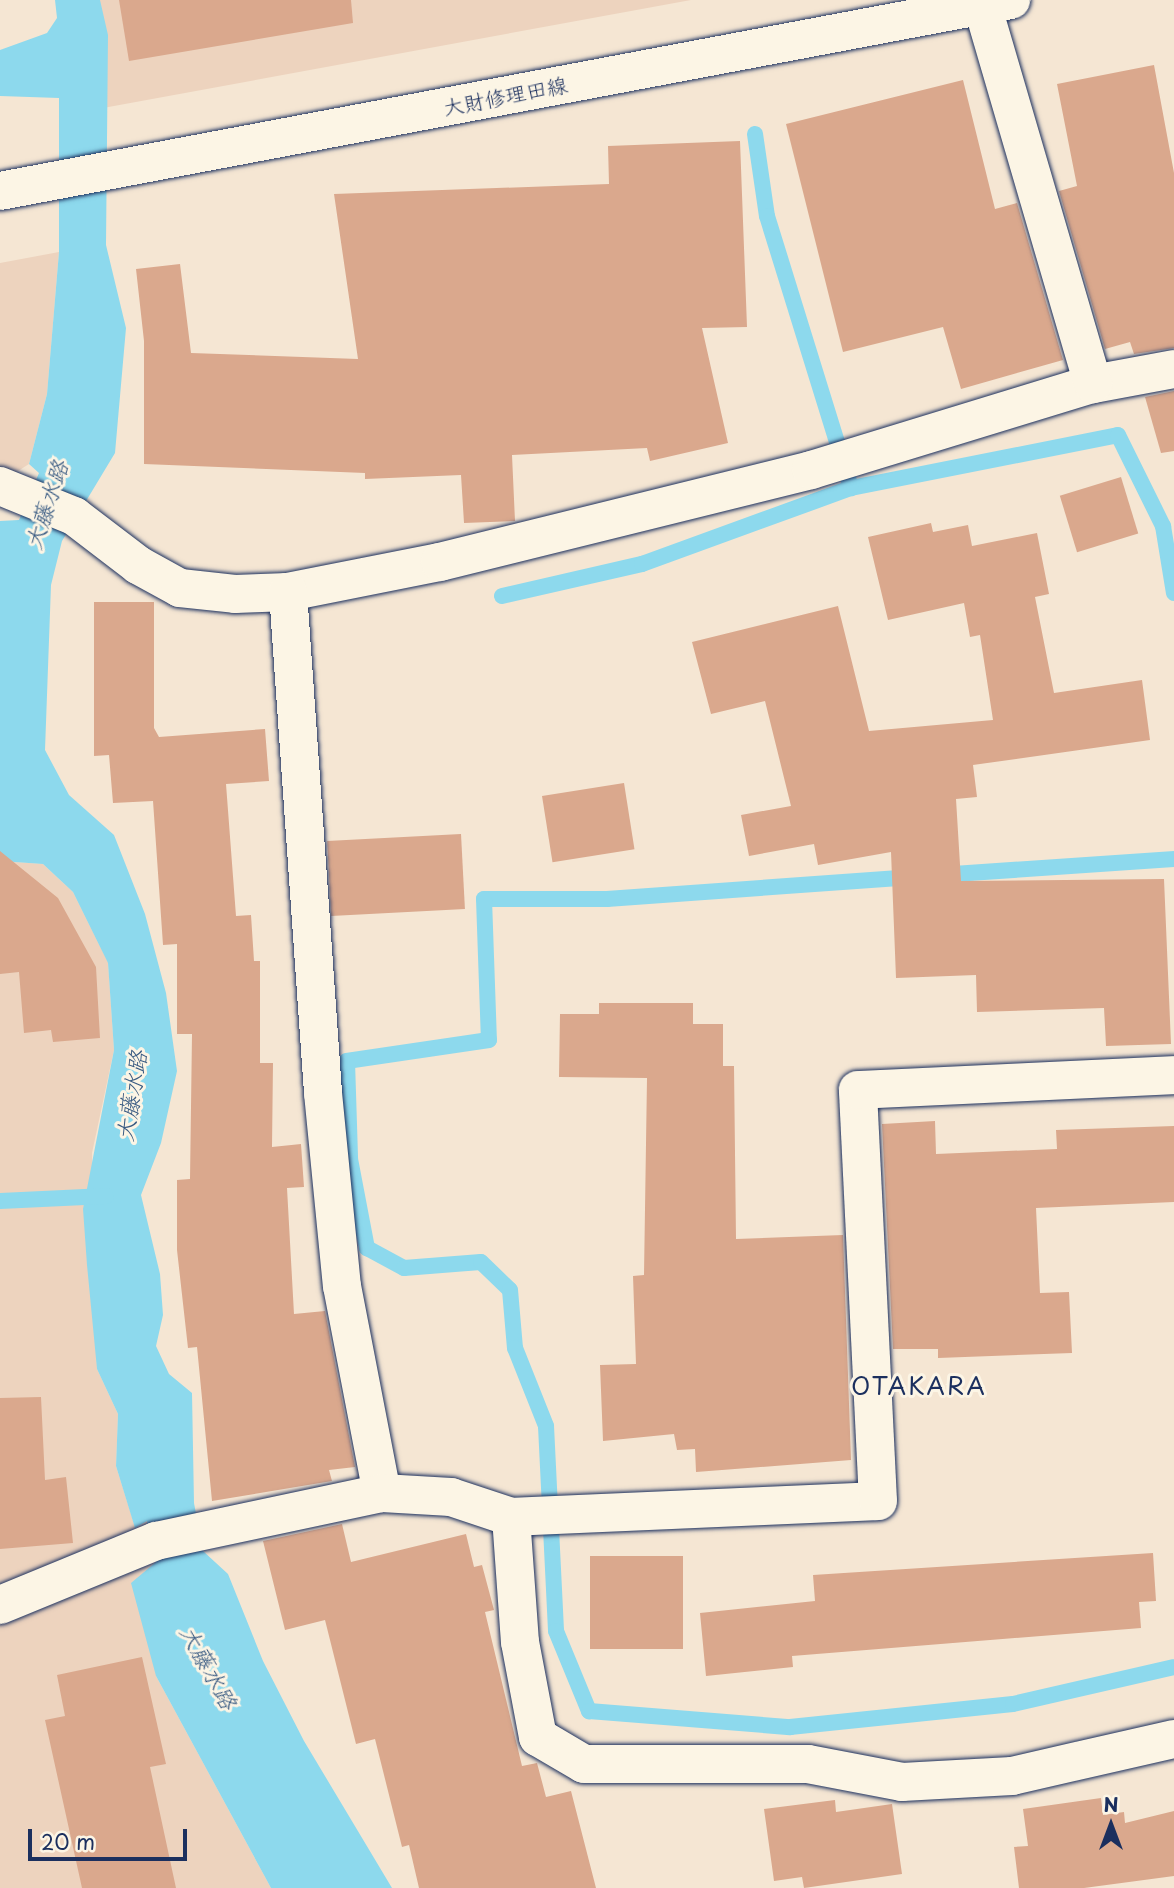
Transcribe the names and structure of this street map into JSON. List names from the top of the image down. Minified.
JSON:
{"streets":{"street":["大財修理田線"]},"districts":["OTAKARA"],"water":["大藤水路"],"scale_bar":"20 m","north":"top"}
